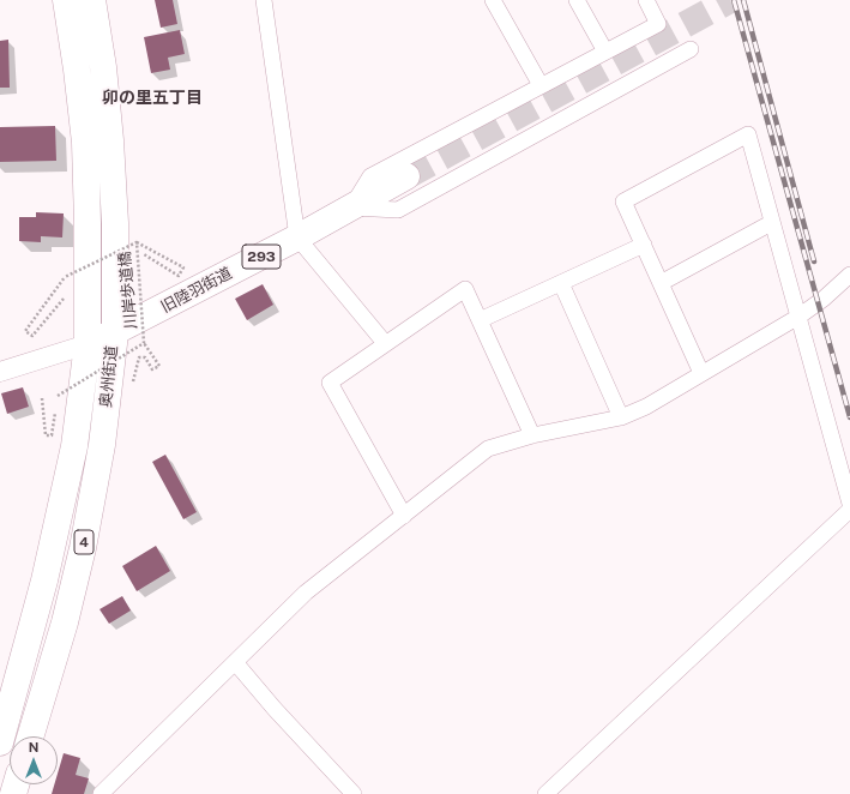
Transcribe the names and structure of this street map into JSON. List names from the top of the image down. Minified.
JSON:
{"streets":{"highway":["293","旧陸羽街道","奥州街道","4"],"path":["川岸歩道橋"]},"crossings":[["旧陸羽街道","奥州街道"]],"districts":["卯の里五丁目"],"north":"top"}
